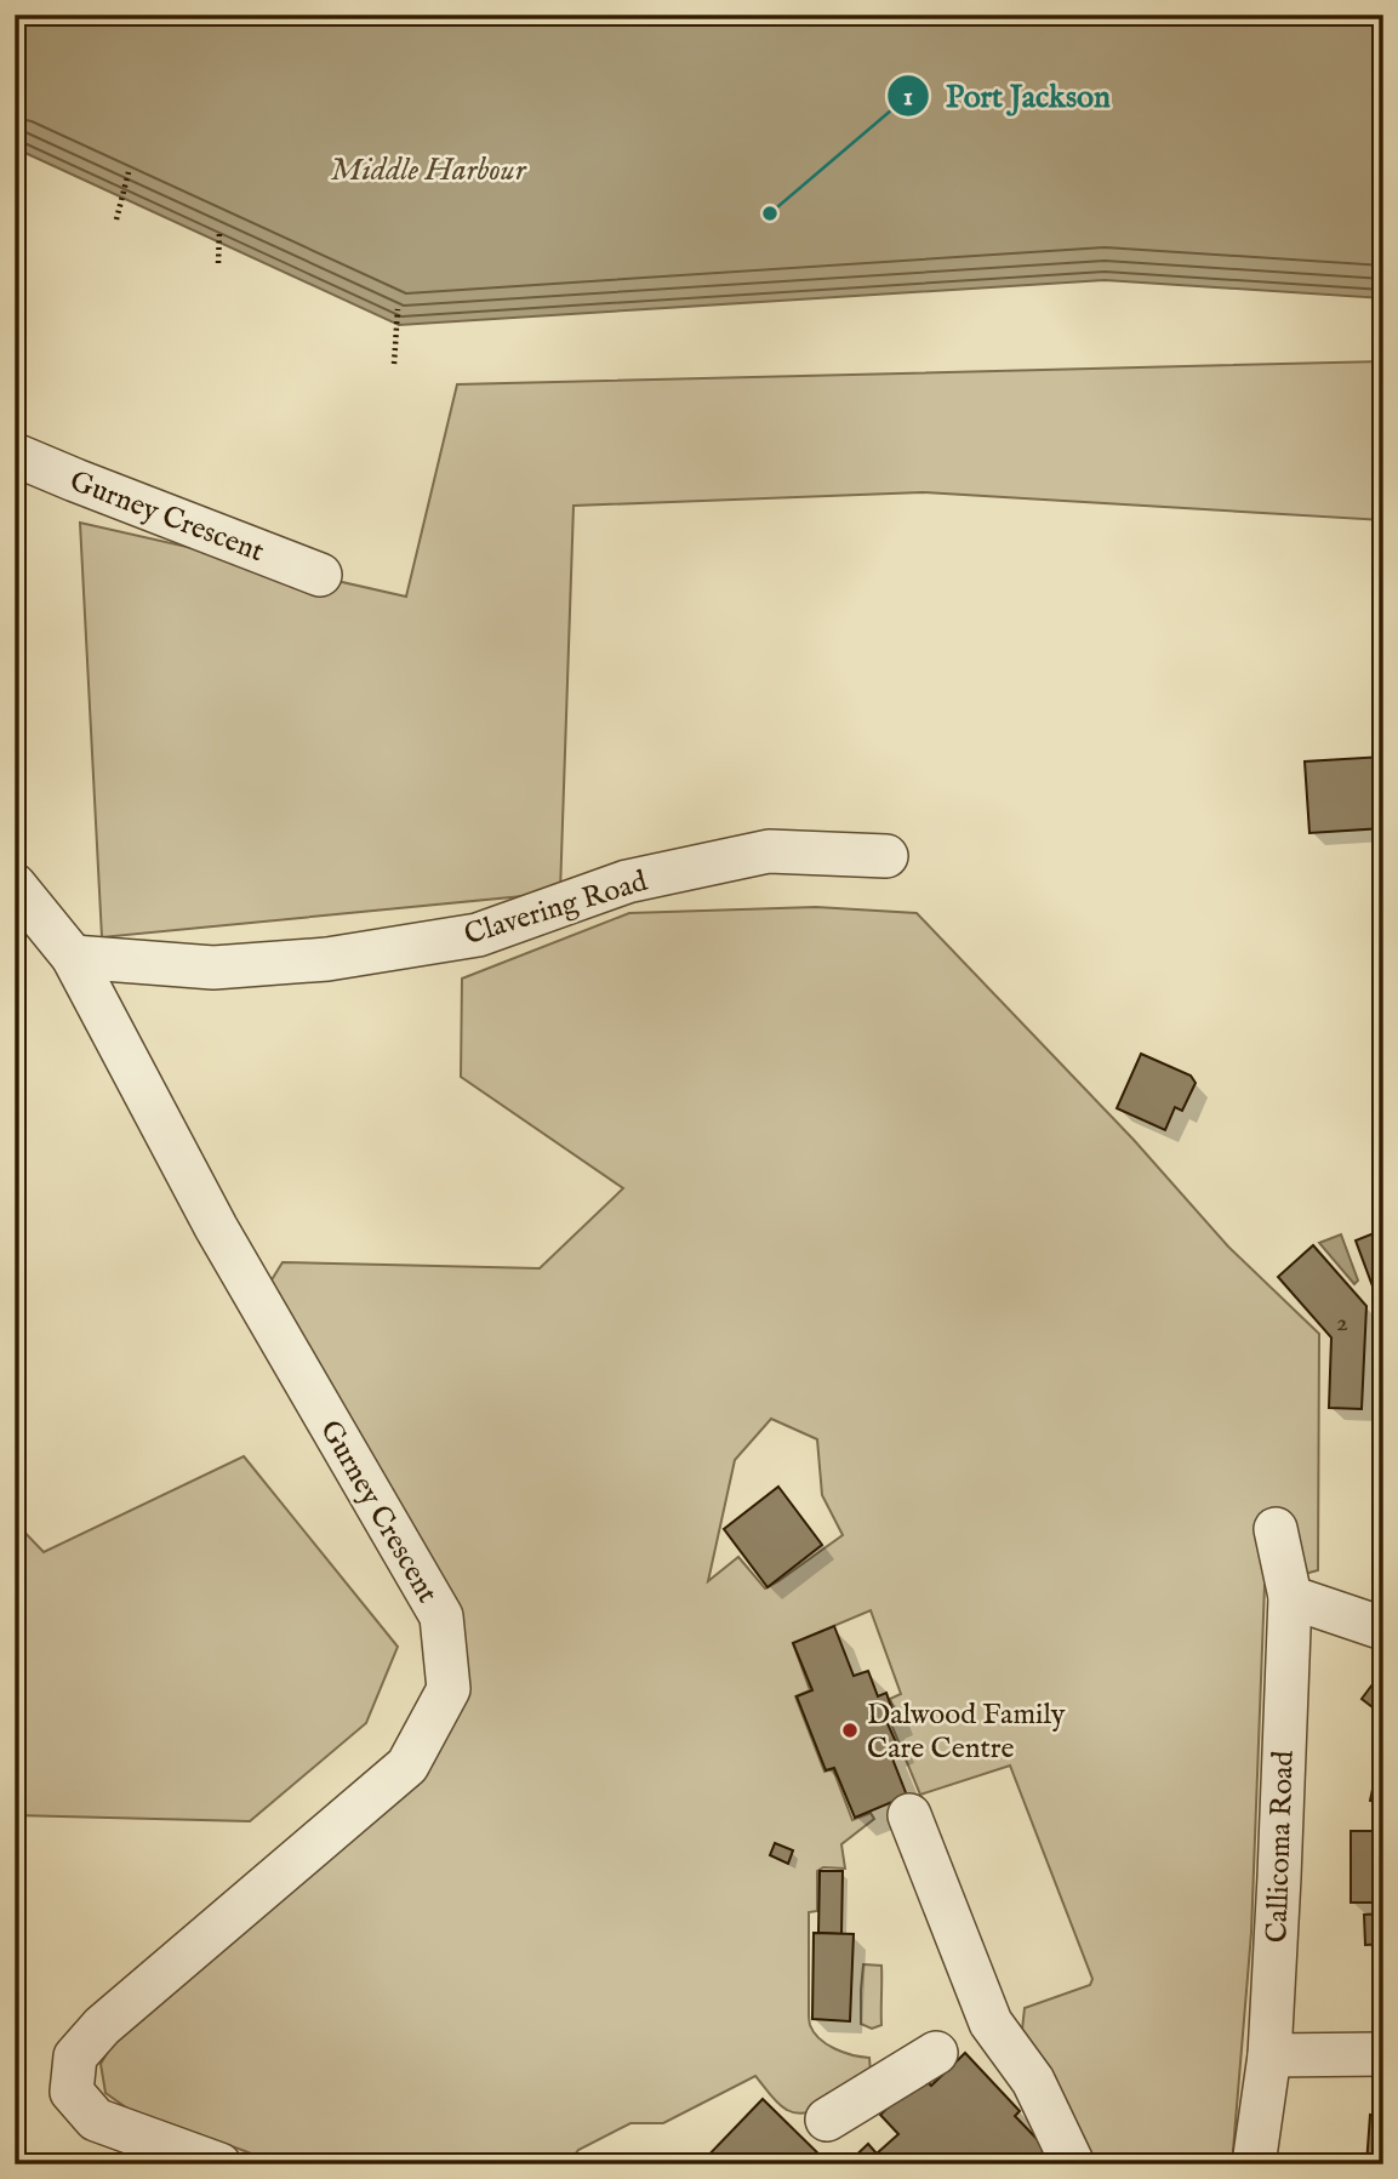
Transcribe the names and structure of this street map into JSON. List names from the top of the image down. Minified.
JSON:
{"streets":{"street":["Gurney Crescent","Clavering Road","Callicoma Road"]},"crossings":[["Gurney Crescent","Clavering Road"]],"water":["Middle Harbour"],"places":["Port Jackson","Dalwood Family Care Centre"],"house_numbers":["2"]}
